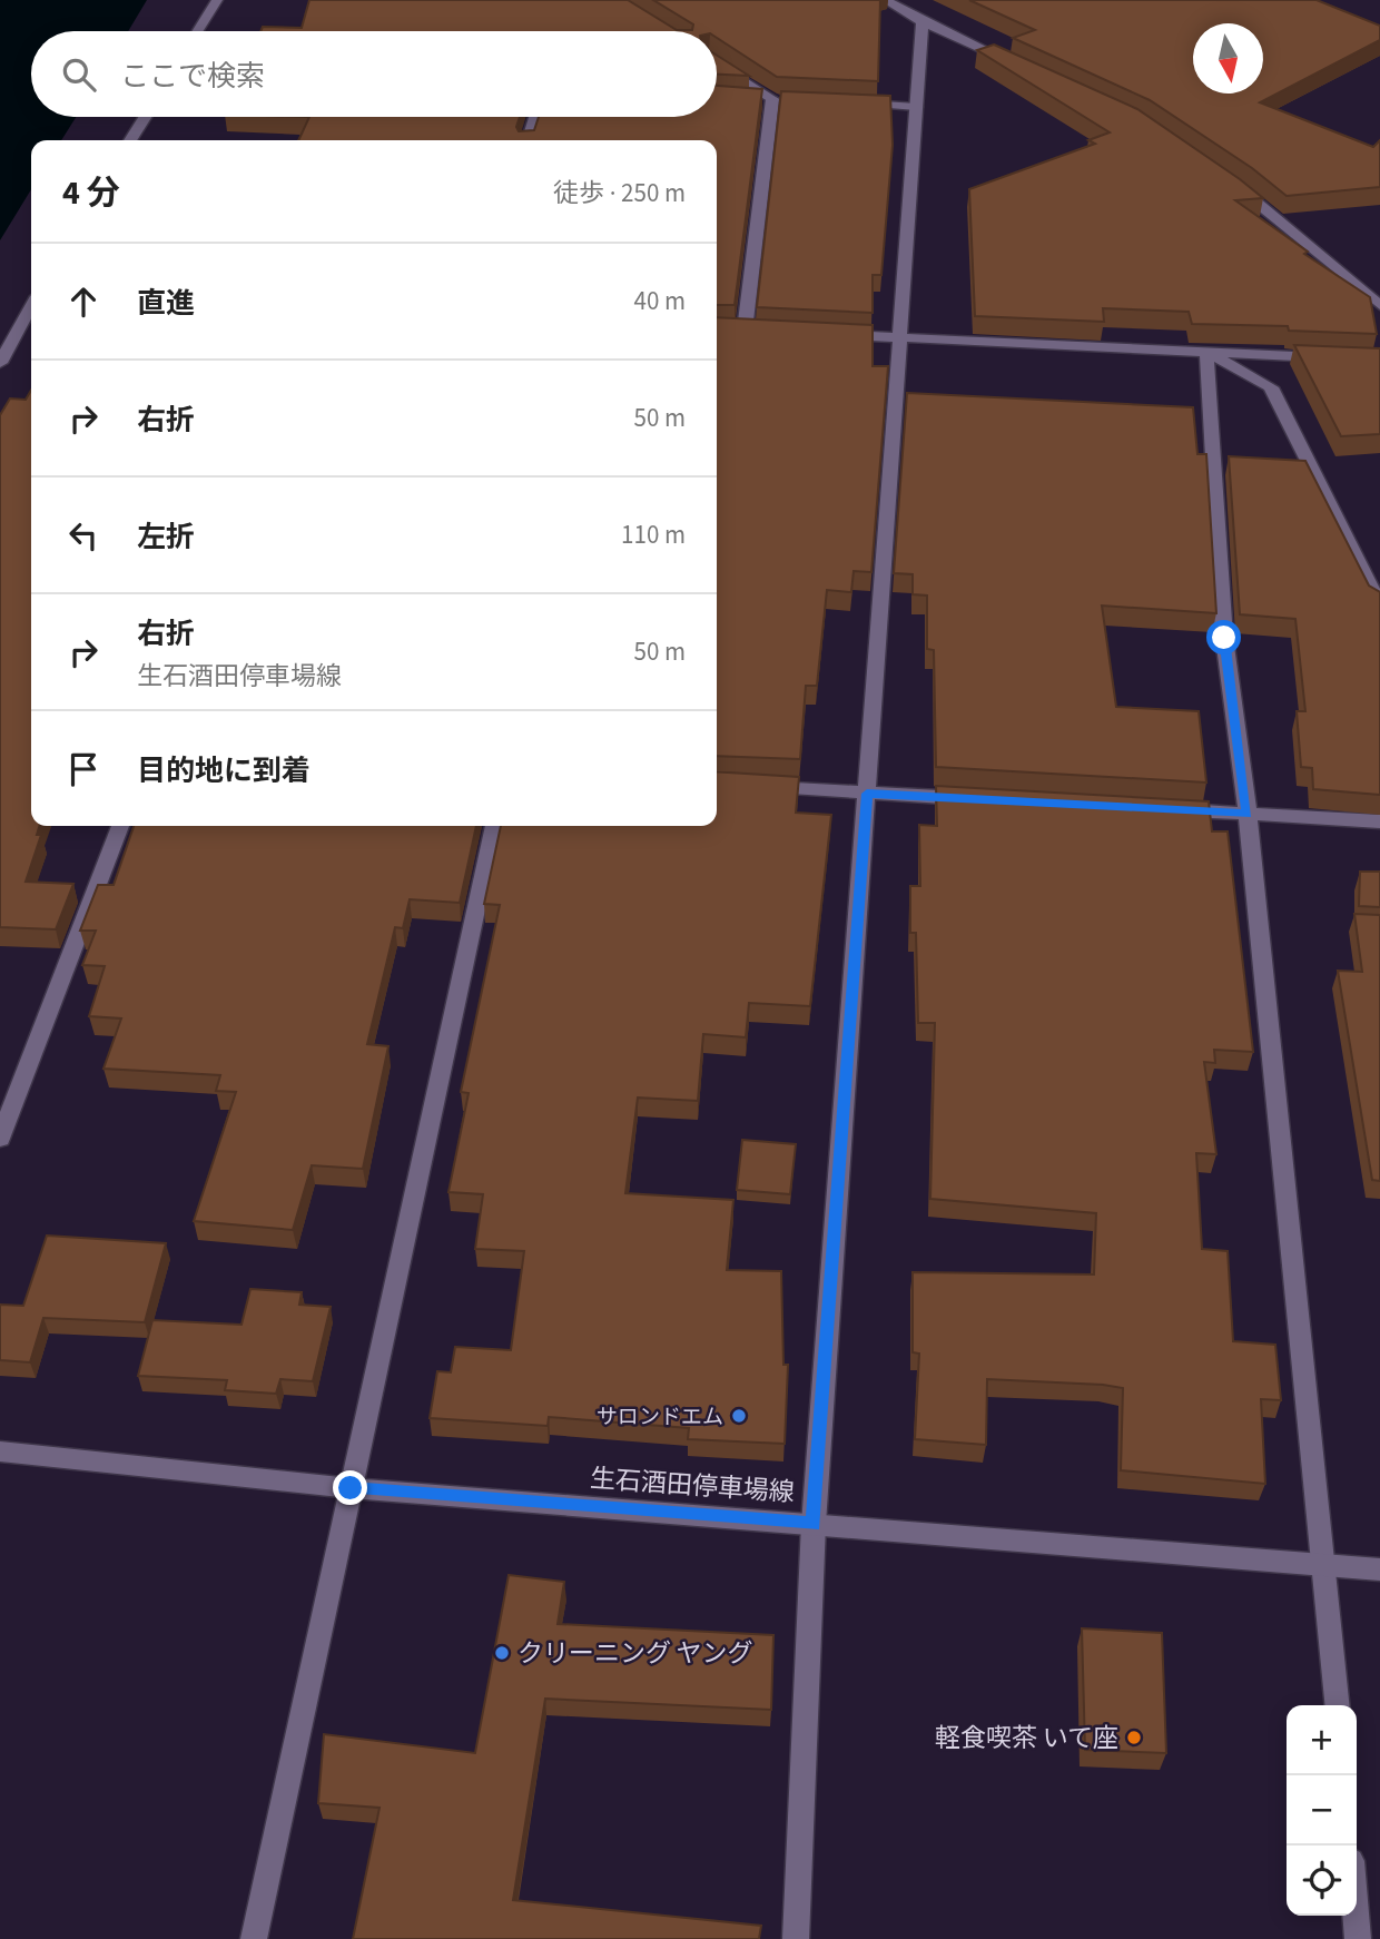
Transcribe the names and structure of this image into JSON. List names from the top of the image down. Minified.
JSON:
{"streets":{"street":["生石酒田停車場線"]},"places":["サロンドエム","クリーニング ヤング","軽食喫茶 いて座"],"north":"bottom","page":{"search":"ここで検索","heading":["4 分","徒歩 · 250 m"],"list":[["直進","40 m"],["右折","50 m"],["左折","110 m"],["右折","生石酒田停車場線","50 m"],"目的地に到着"],"map_buttons":["+","−"]}}
